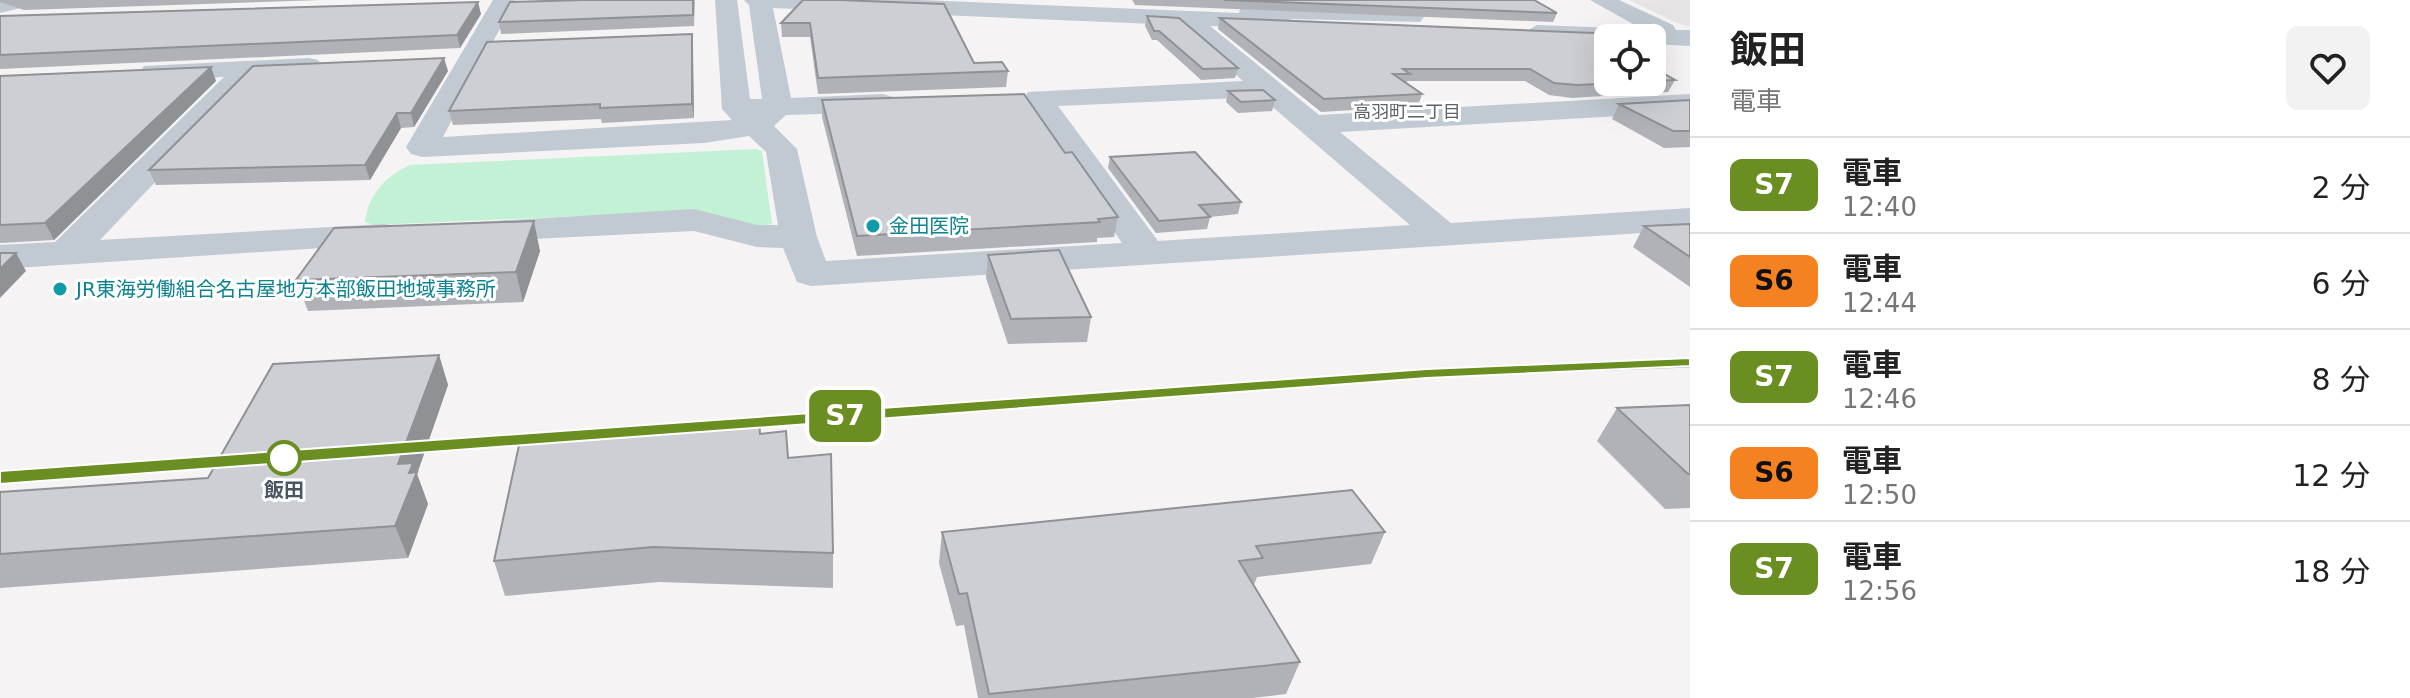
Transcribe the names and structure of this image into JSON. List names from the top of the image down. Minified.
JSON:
{"districts":["高羽町二丁目"],"places":["金田医院","JR東海労働組合名古屋地方本部飯田地域事務所","飯田"],"page":{"on_map":"S7","heading":["飯田","電車"],"list":[{"mark":"S7","name":"電車","note":"12:40","value":"2 分"},{"mark":"S6","name":"電車","note":"12:44","value":"6 分"},{"mark":"S7","name":"電車","note":"12:46","value":"8 分"},{"mark":"S6","name":"電車","note":"12:50","value":"12 分"},{"mark":"S7","name":"電車","note":"12:56","value":"18 分"}]}}
